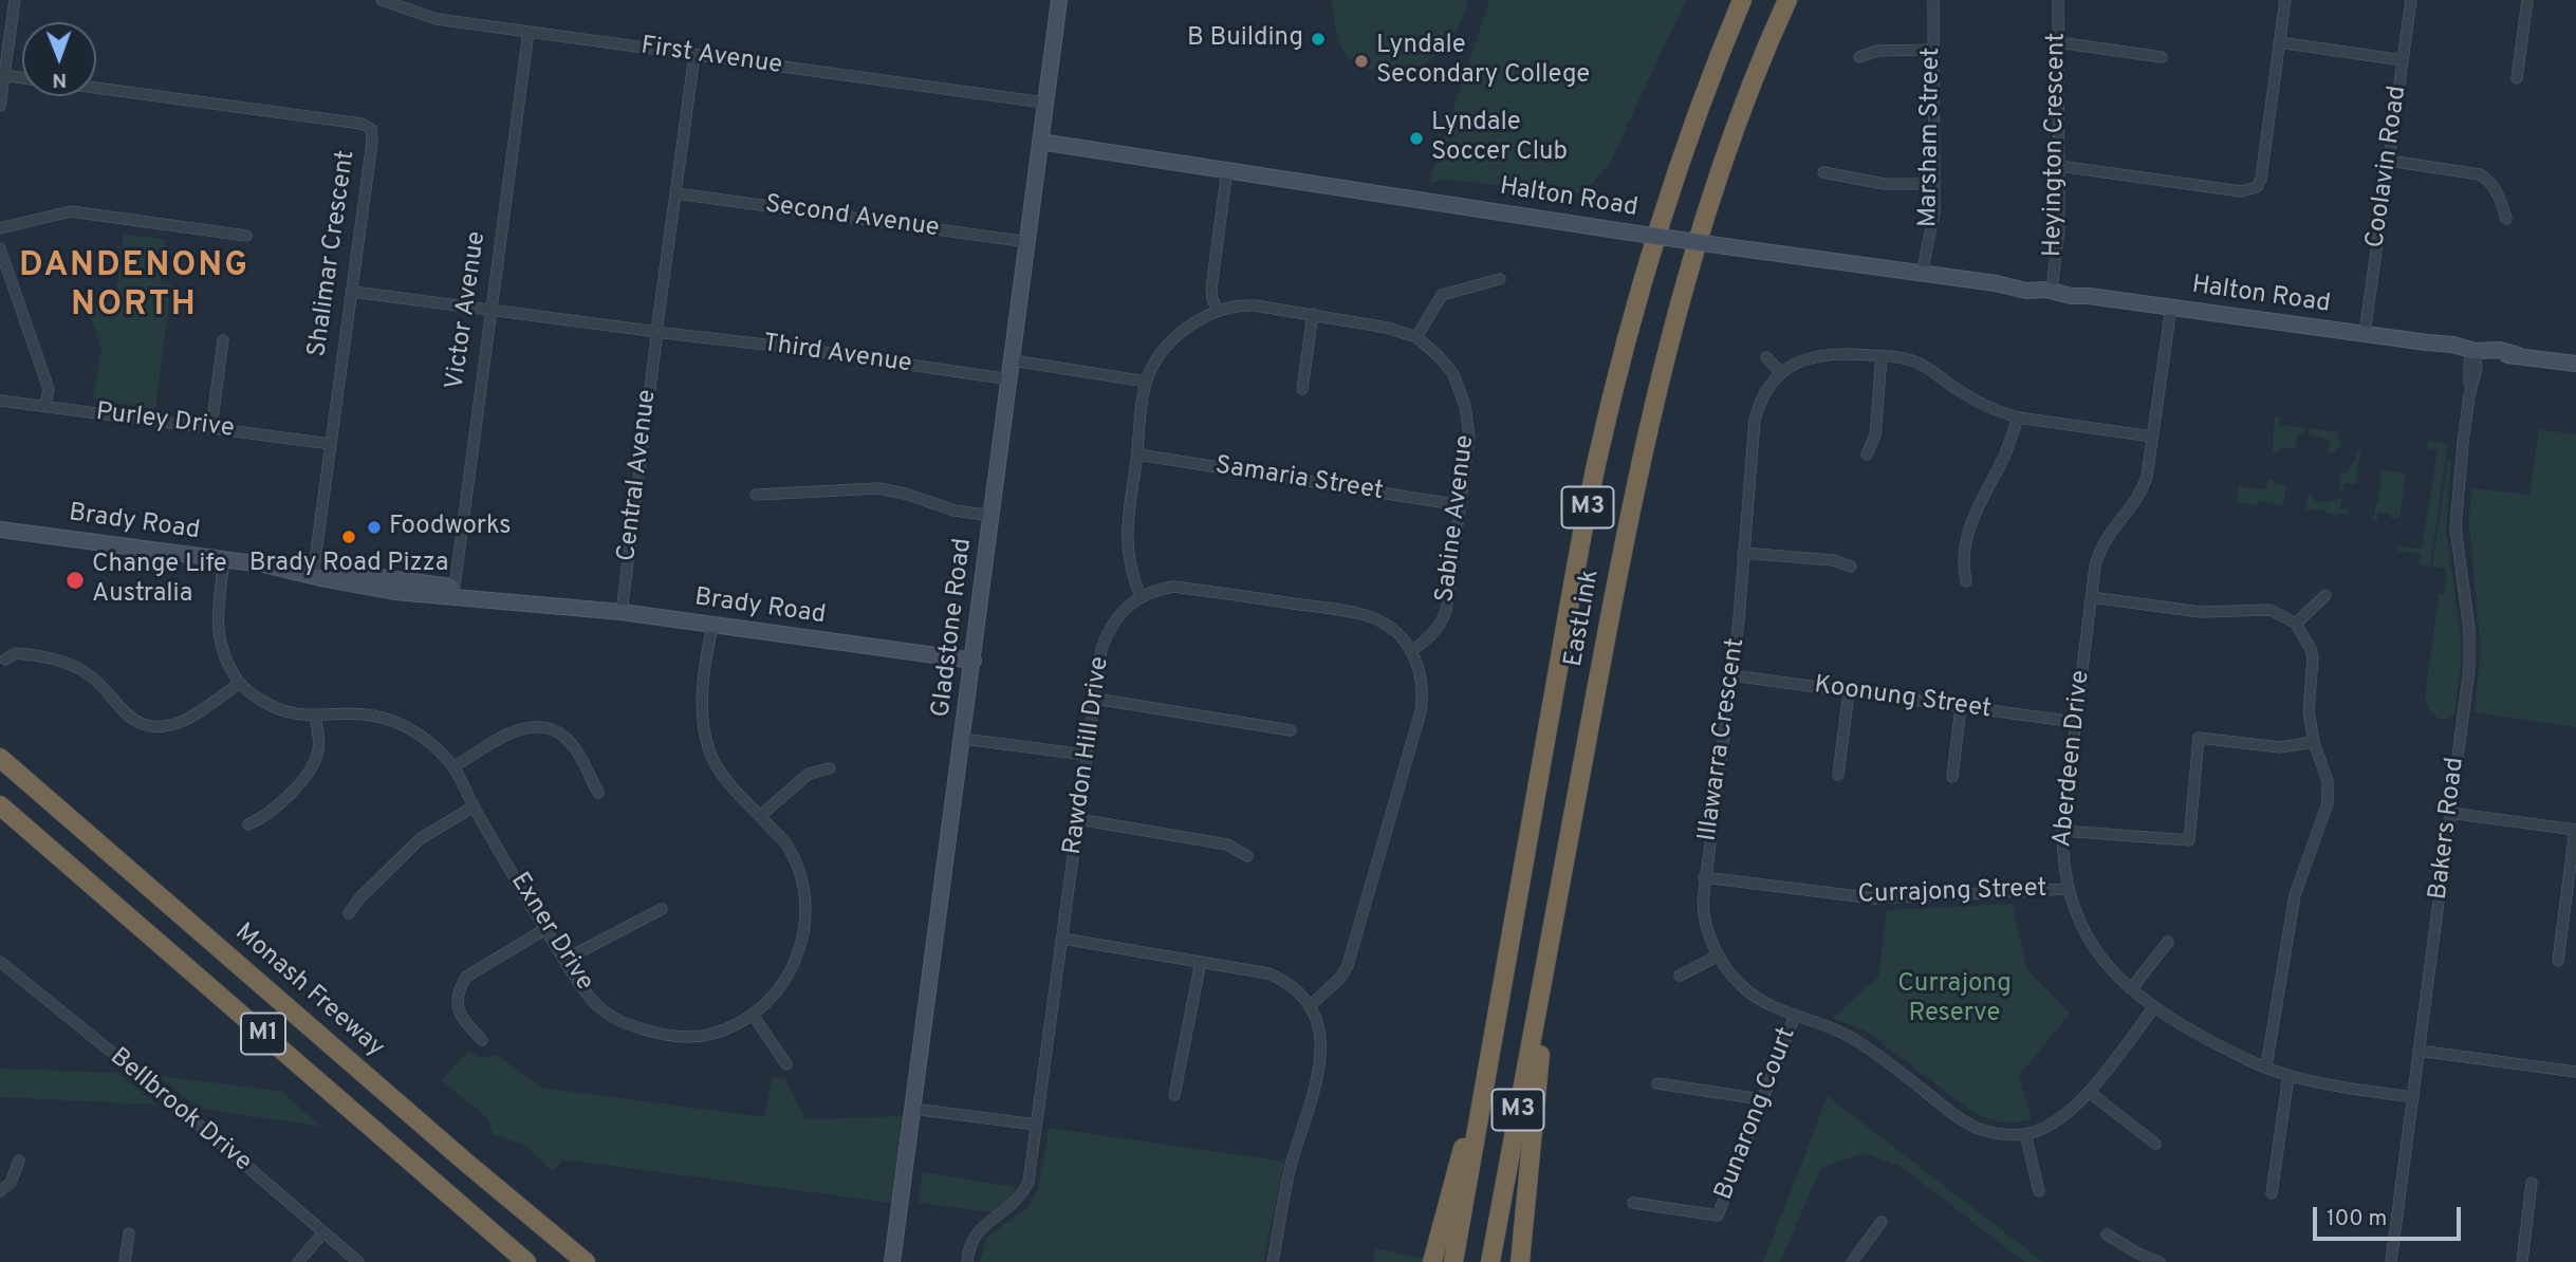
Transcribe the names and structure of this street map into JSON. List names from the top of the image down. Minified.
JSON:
{"streets":{"highway":["M3","EastLink","Monash Freeway","M1"],"main road":["Halton Road","Brady Road","Gladstone Road"],"street":["First Avenue","Marsham Street","Heyington Crescent","Coolavin Road","Second Avenue","Shalimar Crescent","Victor Avenue","Third Avenue","Purley Drive","Central Avenue","Samaria Street","Sabine Avenue","Koonung Street","Illawarra Crescent","Rawdon Hill Drive","Aberdeen Drive","Bakers Road","Currajong Street","Exner Drive","Bellbrook Drive","Bunarong Court"]},"crossings":[["First Avenue","Victor Avenue"],["First Avenue","Central Avenue"],["First Avenue","Gladstone Road"],["Marsham Street","Halton Road"],["Heyington Crescent","Halton Road"],["Coolavin Road","Halton Road"],["Halton Road","Gladstone Road"],["Halton Road","Aberdeen Drive"],["Halton Road","Bakers Road"],["Second Avenue","Central Avenue"],["Second Avenue","Gladstone Road"],["Shalimar Crescent","Third Avenue"],["Shalimar Crescent","Purley Drive"],["Shalimar Crescent","Brady Road"],["Victor Avenue","Third Avenue"],["Victor Avenue","Brady Road"],["Third Avenue","Central Avenue"],["Third Avenue","Gladstone Road"],["Central Avenue","Brady Road"],["Samaria Street","Sabine Avenue"],["Sabine Avenue","Rawdon Hill Drive"],["Brady Road","Gladstone Road"],["Brady Road","Exner Drive"],["Koonung Street","Illawarra Crescent"],["Koonung Street","Aberdeen Drive"],["Illawarra Crescent","Aberdeen Drive"],["Illawarra Crescent","Currajong Street"],["Illawarra Crescent","Bunarong Court"],["Aberdeen Drive","Bakers Road"],["Aberdeen Drive","Currajong Street"]],"districts":["DANDENONG NORTH"],"parks":["Currajong Reserve"],"places":["B Building","Lyndale Secondary College","Lyndale Soccer Club","Foodworks","Brady Road Pizza","Change Life Australia"],"scale_bar":"100 m","north":"bottom"}
